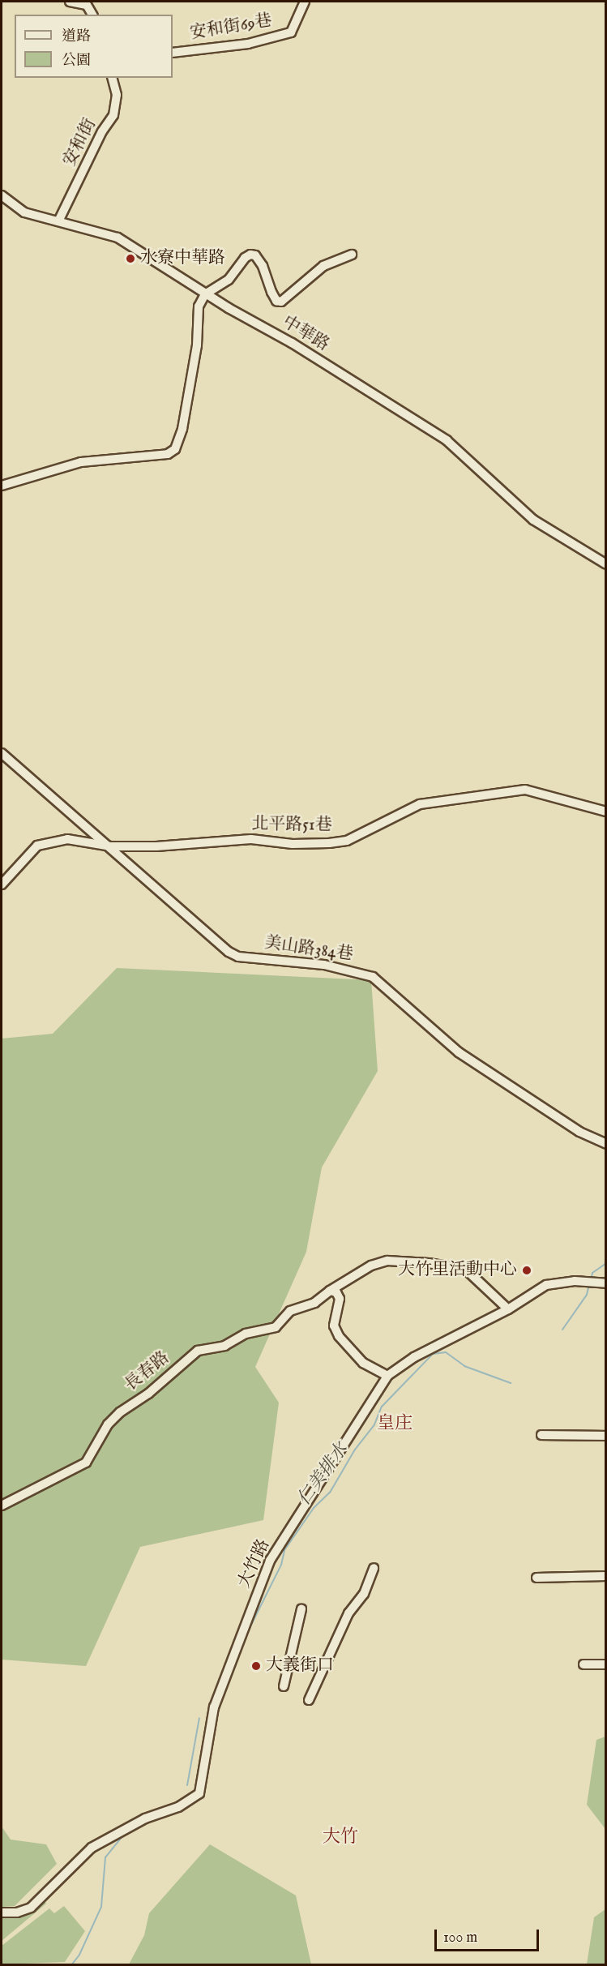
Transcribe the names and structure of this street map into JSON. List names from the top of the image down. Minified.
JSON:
{"streets":{"street":["安和街69巷","安和街","中華路","北平路51巷","美山路384巷","長春路","大竹路"]},"crossings":[["安和街","中華路"],["北平路51巷","美山路384巷"],["長春路","大竹路"]],"districts":["皇庄","大竹"],"water":["仁美排水"],"places":["水寮中華路","大竹里活動中心","大義街口"],"legend":["道路","公園"],"scale_bar":"100 m"}
